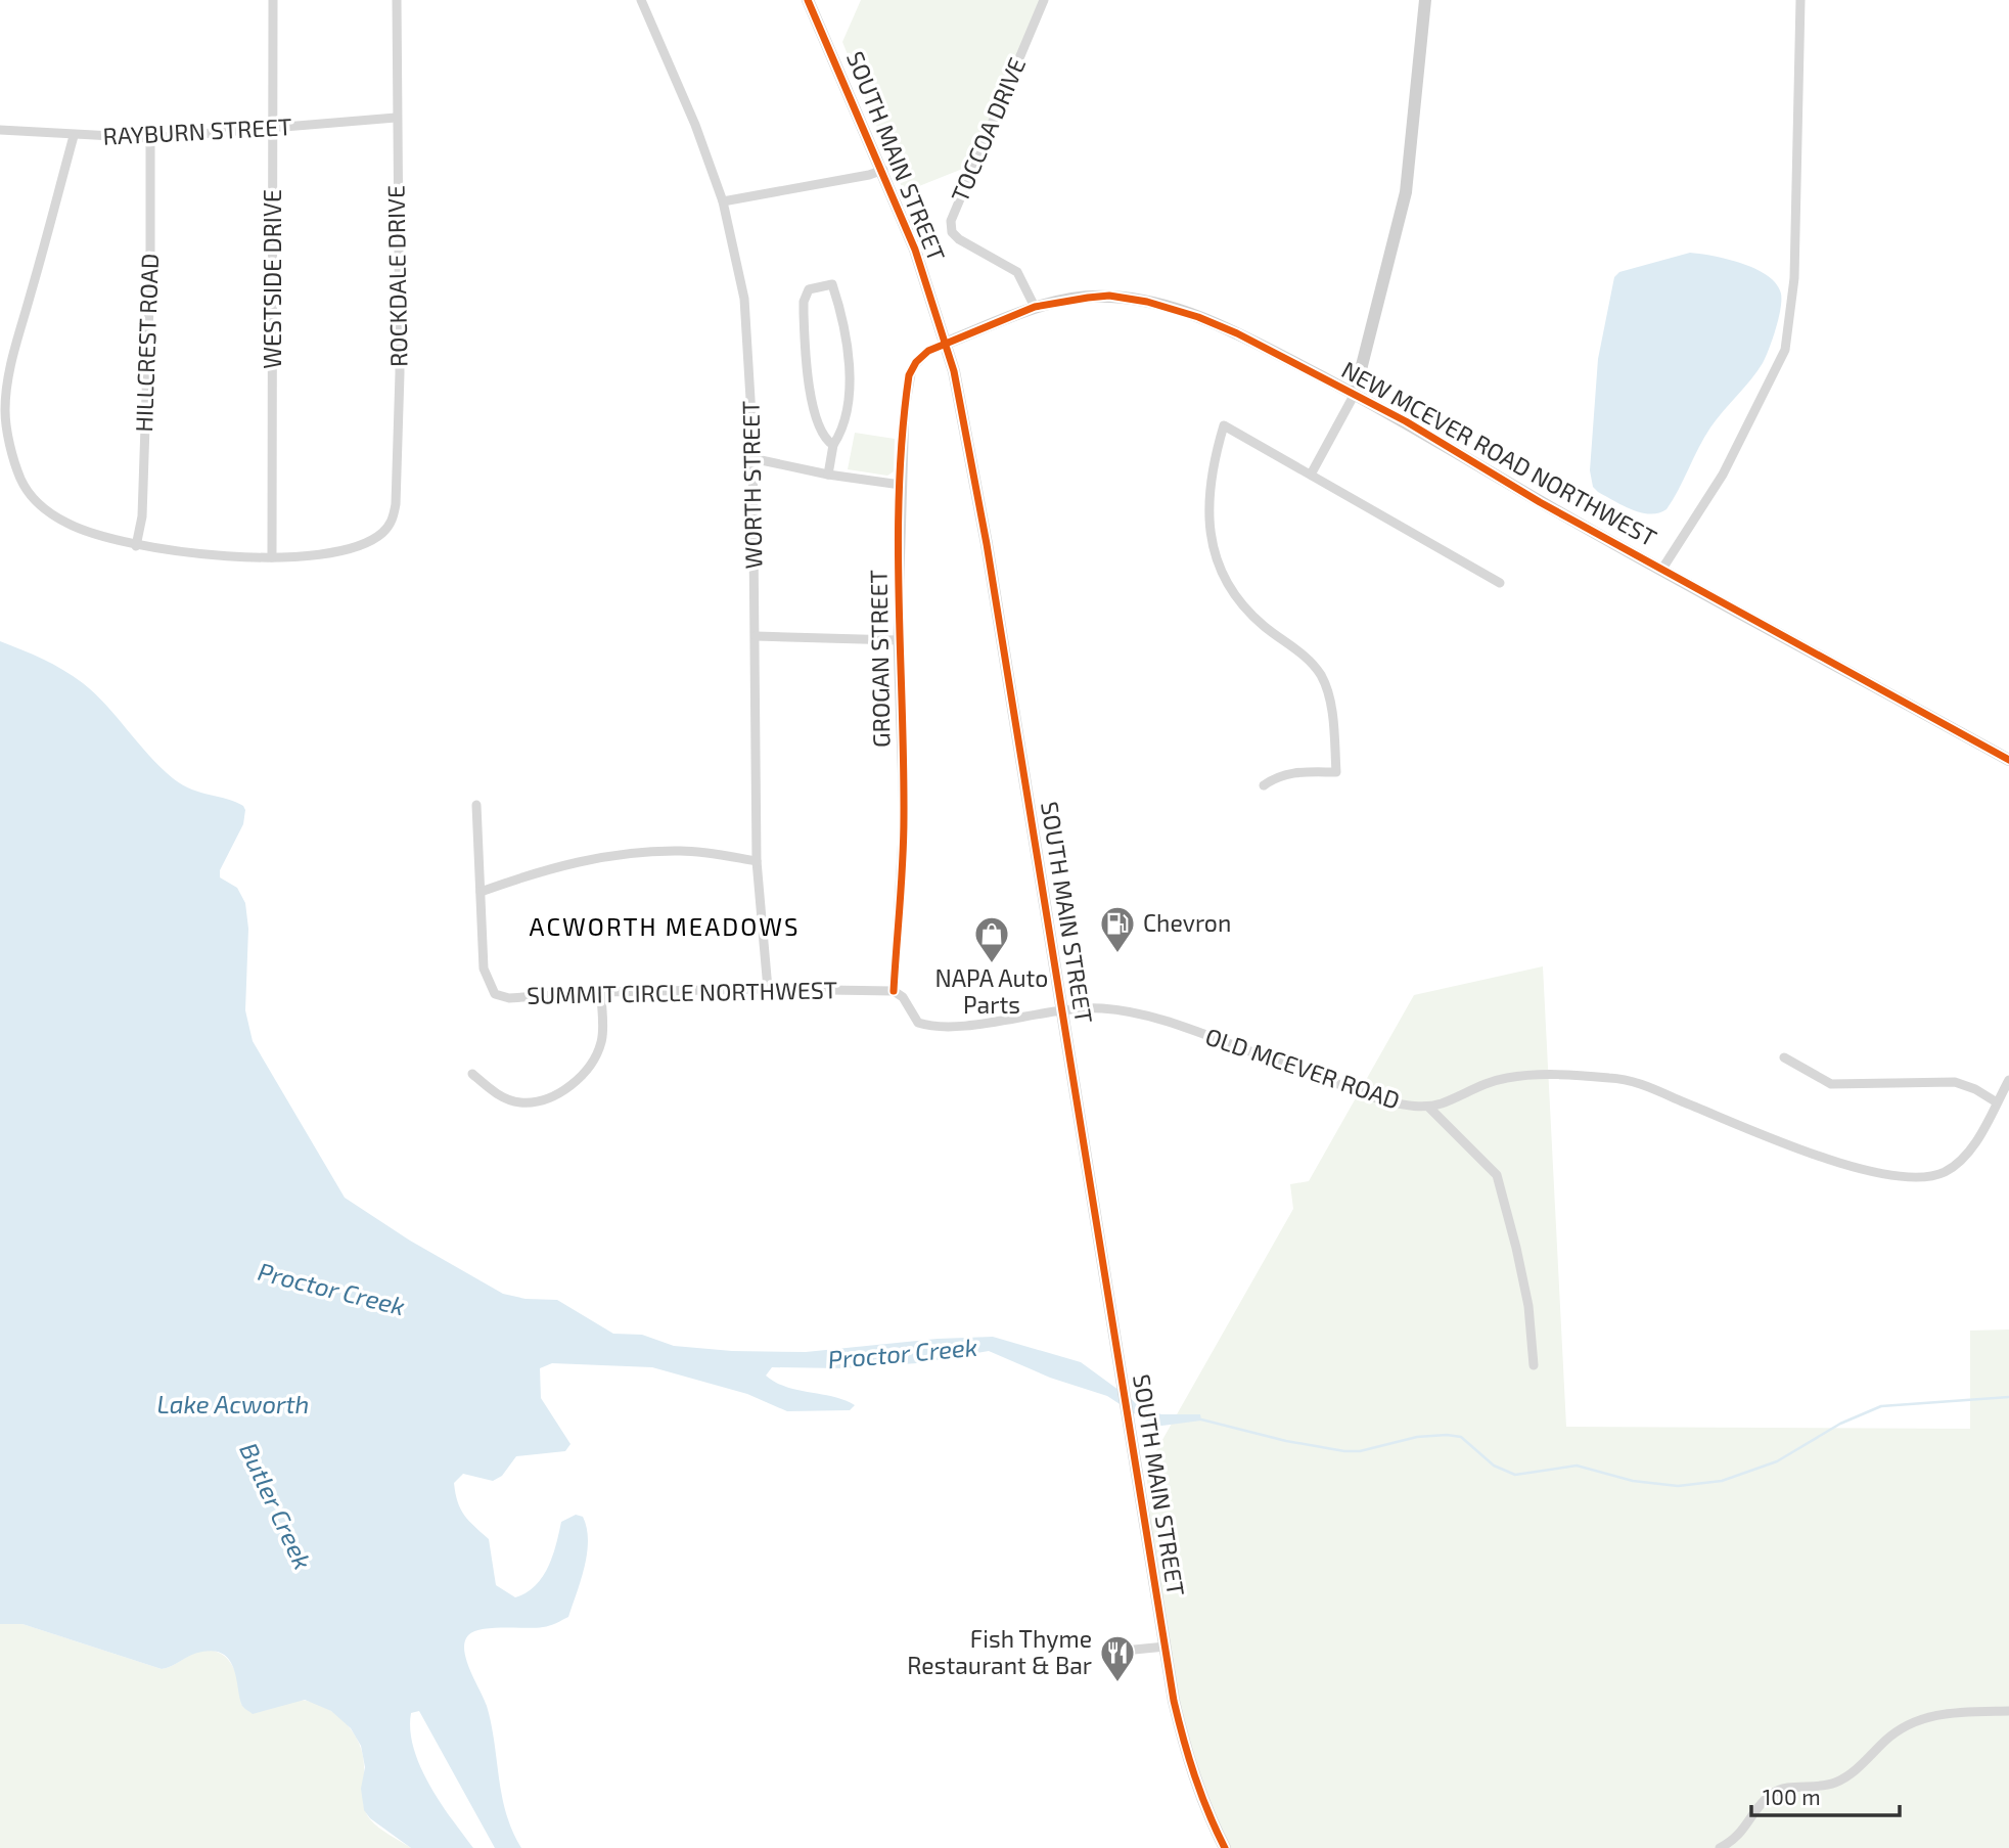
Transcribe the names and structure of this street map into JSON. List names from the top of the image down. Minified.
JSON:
{"streets":{"main road":["SOUTH MAIN STREET","NEW MCEVER ROAD NORTHWEST"],"street":["TOCCOA DRIVE","RAYBURN STREET","ROCKDALE DRIVE","WESTSIDE DRIVE","HILLCREST ROAD","WORTH STREET","GROGAN STREET","SUMMIT CIRCLE NORTHWEST","OLD MCEVER ROAD"]},"crossings":[["TOCCOA DRIVE","NEW MCEVER ROAD NORTHWEST"],["RAYBURN STREET","ROCKDALE DRIVE"],["RAYBURN STREET","WESTSIDE DRIVE"],["RAYBURN STREET","HILLCREST ROAD"],["SOUTH MAIN STREET","NEW MCEVER ROAD NORTHWEST"],["SOUTH MAIN STREET","GROGAN STREET"],["SOUTH MAIN STREET","OLD MCEVER ROAD"],["ROCKDALE DRIVE","WESTSIDE DRIVE"],["NEW MCEVER ROAD NORTHWEST","GROGAN STREET"],["WORTH STREET","SUMMIT CIRCLE NORTHWEST"],["GROGAN STREET","SUMMIT CIRCLE NORTHWEST"],["GROGAN STREET","OLD MCEVER ROAD"],["SUMMIT CIRCLE NORTHWEST","OLD MCEVER ROAD"]],"districts":["ACWORTH MEADOWS"],"water":["Proctor Creek","Lake Acworth","Butler Creek"],"places":{"fuel station":["Chevron"],"shop":["NAPA Auto Parts"],"restaurant":["Fish Thyme Restaurant & Bar"]},"scale_bar":"100 m"}
